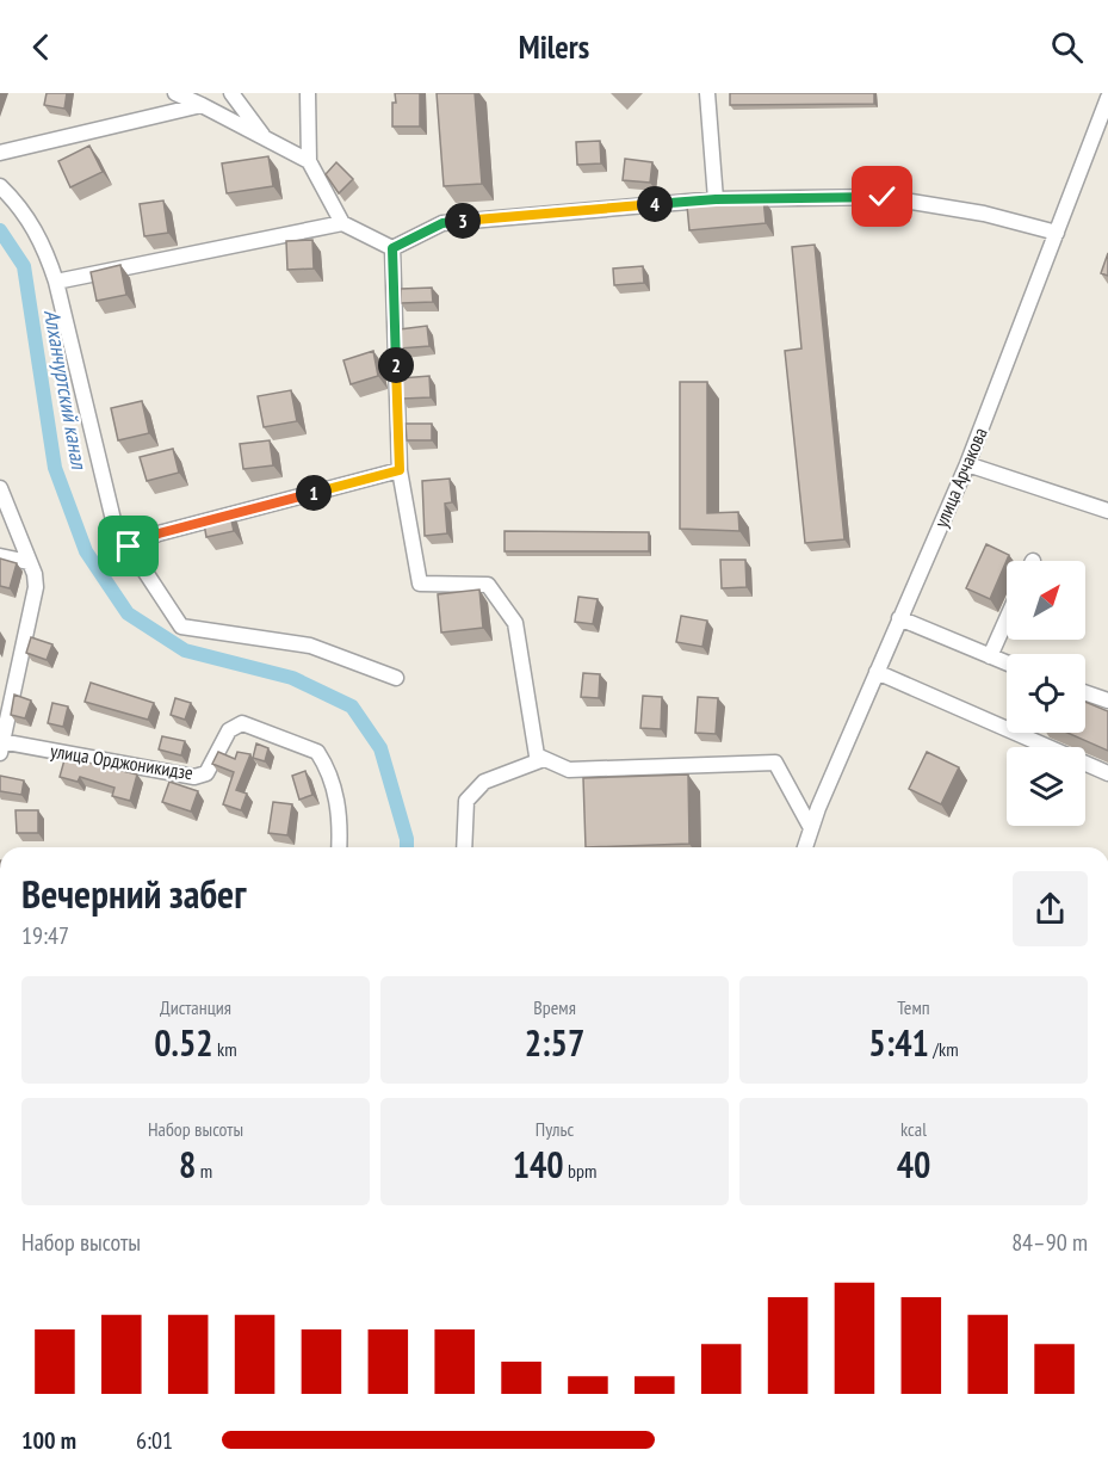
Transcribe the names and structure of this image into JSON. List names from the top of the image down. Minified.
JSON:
{"streets":{"street":["улица Арчакова","улица Орджоникидзе"]},"water":["Алханчуртский канал"],"north":"top right","page":{"header":"Milers","pins":["4","3","2","1"],"heading":["Вечерний забег","19:47"],"stats":[["Дистанция","0.52 km"],["Время","2:57"],["Темп","5:41 /km"],["Набор высоты","8 m"],["Пульс","140 bpm"],["kcal","40"]],"chart":["Набор высоты","84–90 m"],"list":[{"name":"100 m","note":"6:01"}]}}
